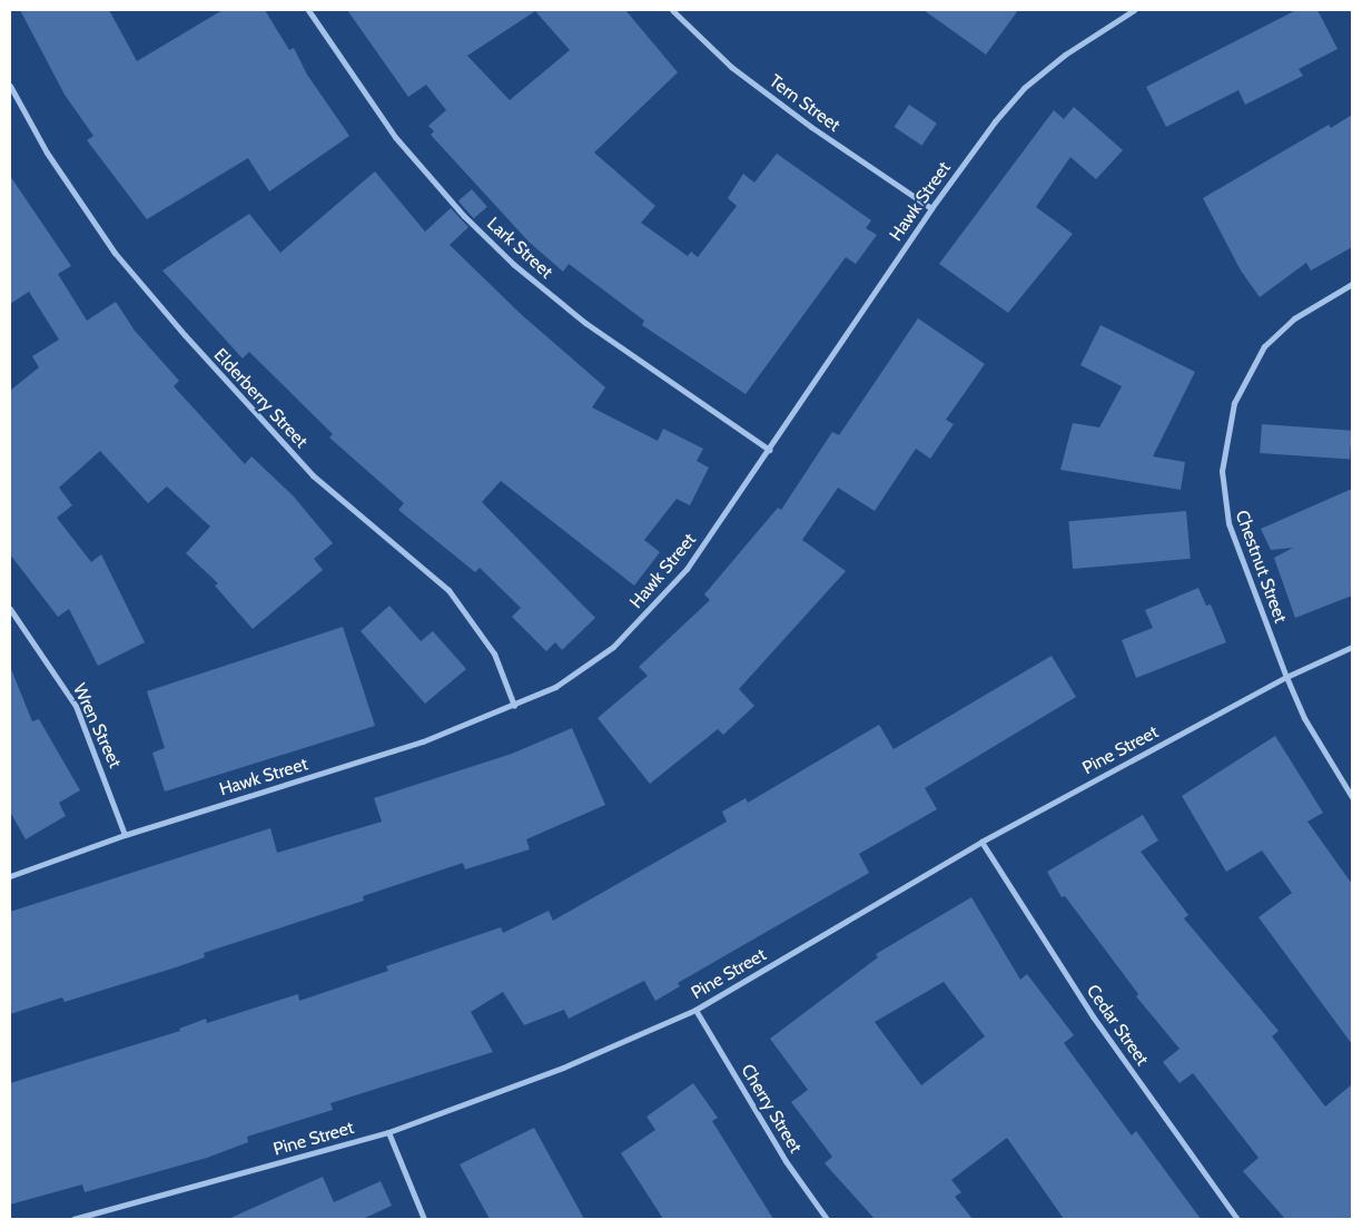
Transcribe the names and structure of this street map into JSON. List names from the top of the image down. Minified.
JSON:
{"streets":{"street":["Tern Street","Hawk Street","Lark Street","Elderberry Street","Chestnut Street","Wren Street","Pine Street","Cedar Street","Cherry Street"]},"crossings":[["Tern Street","Hawk Street"],["Hawk Street","Lark Street"],["Hawk Street","Elderberry Street"],["Hawk Street","Wren Street"],["Chestnut Street","Pine Street"],["Pine Street","Cedar Street"],["Pine Street","Cherry Street"]]}
